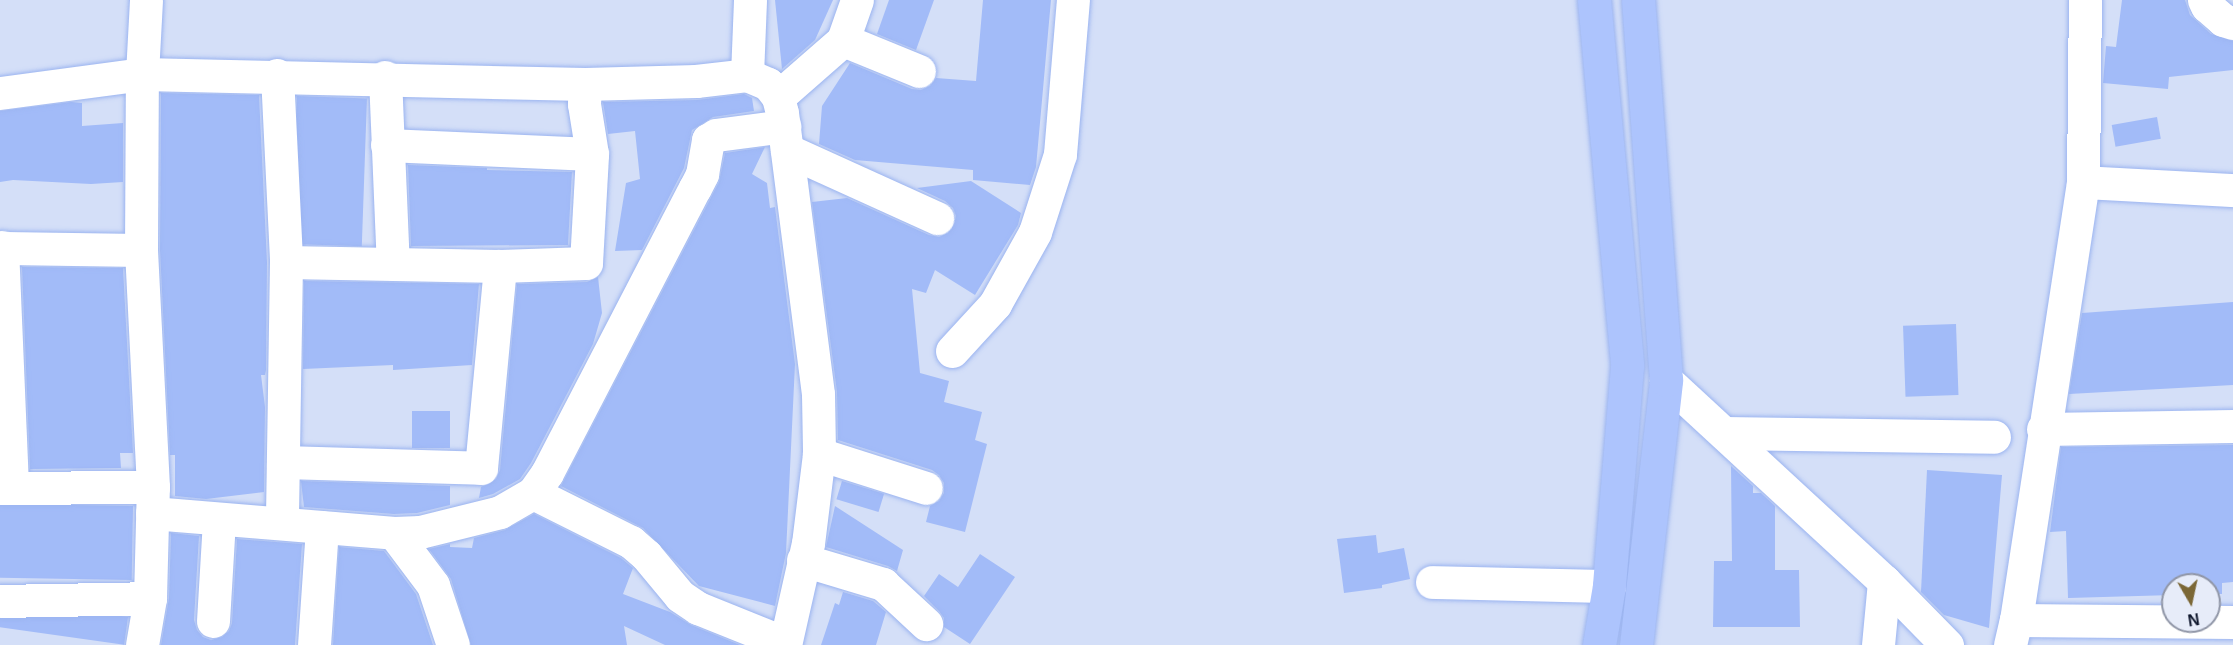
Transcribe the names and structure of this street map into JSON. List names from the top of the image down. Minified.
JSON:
{"north":"bottom"}
